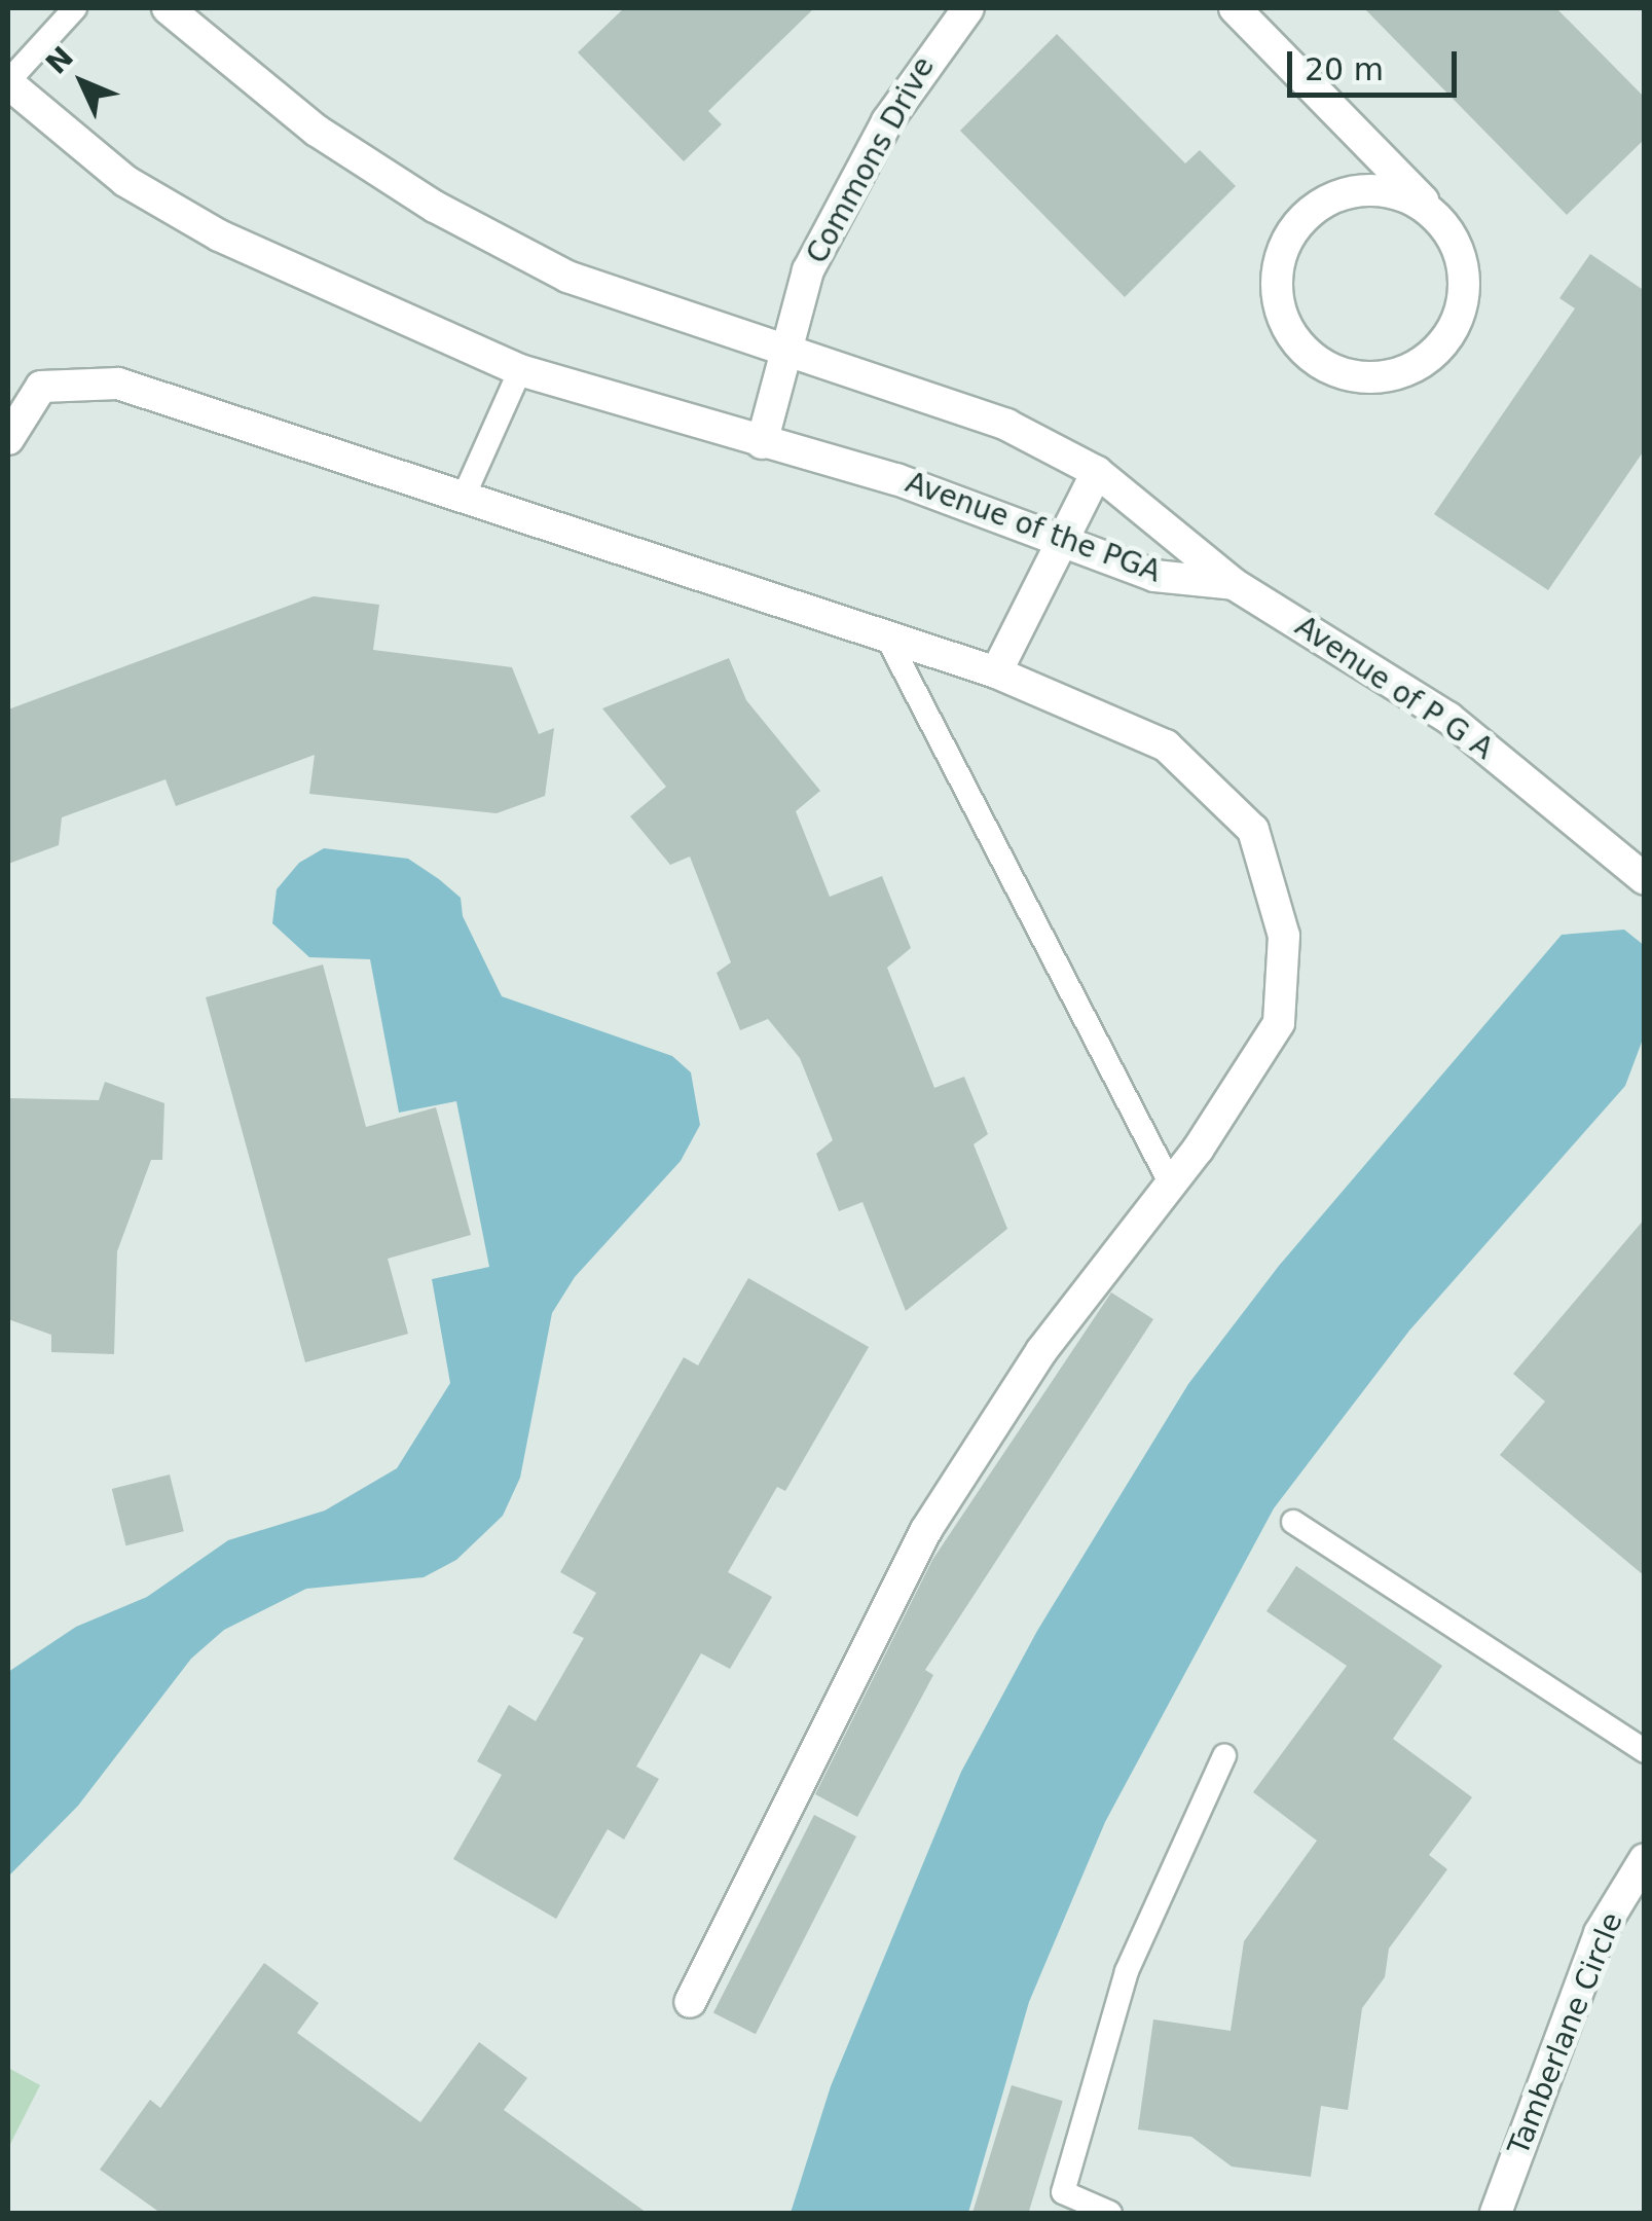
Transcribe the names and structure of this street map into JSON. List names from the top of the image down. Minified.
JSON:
{"streets":{"street":["Commons Drive","Avenue of the PGA","Avenue of P G A","Tamberlane Circle"]},"crossings":[["Commons Drive","Avenue of the PGA"],["Avenue of the PGA","Avenue of P G A"]],"scale_bar":"20 m","north":"top left"}
